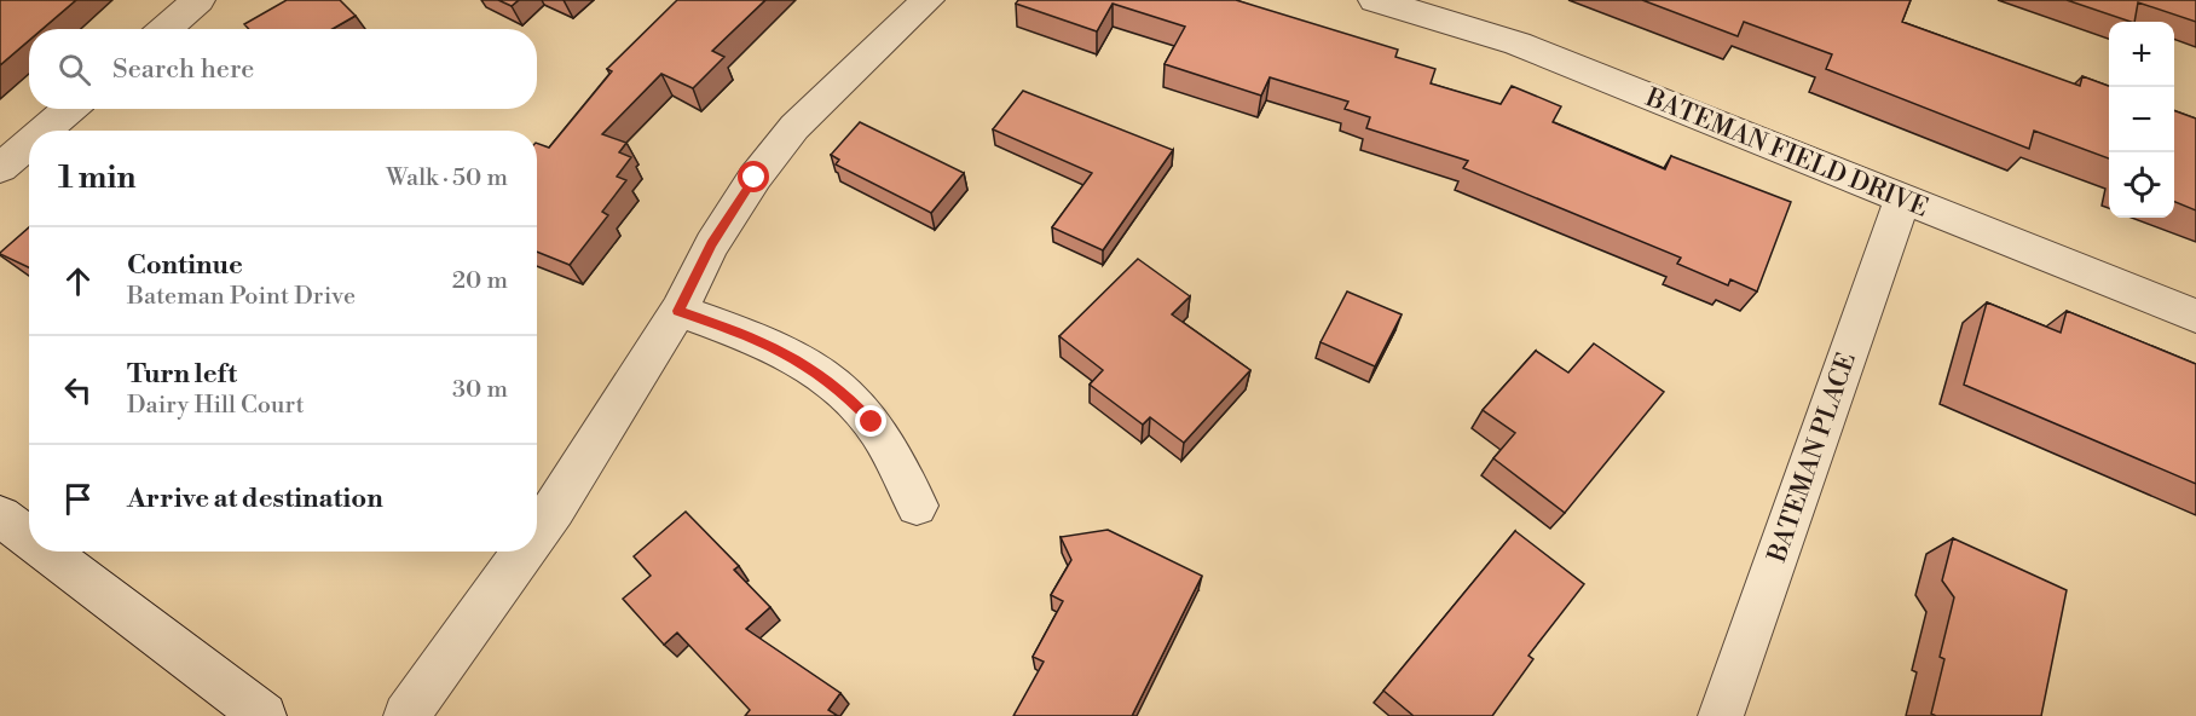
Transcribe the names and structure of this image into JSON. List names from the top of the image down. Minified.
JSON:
{"streets":{"street":["BATEMAN FIELD DRIVE","BATEMAN PLACE"]},"crossings":[["BATEMAN FIELD DRIVE","BATEMAN PLACE"]],"page":{"map_buttons":["+","−"],"search":"Search here","heading":["1 min","Walk · 50 m"],"list":[["Continue","Bateman Point Drive","20 m"],["Turn left","Dairy Hill Court","30 m"],"Arrive at destination"]}}
